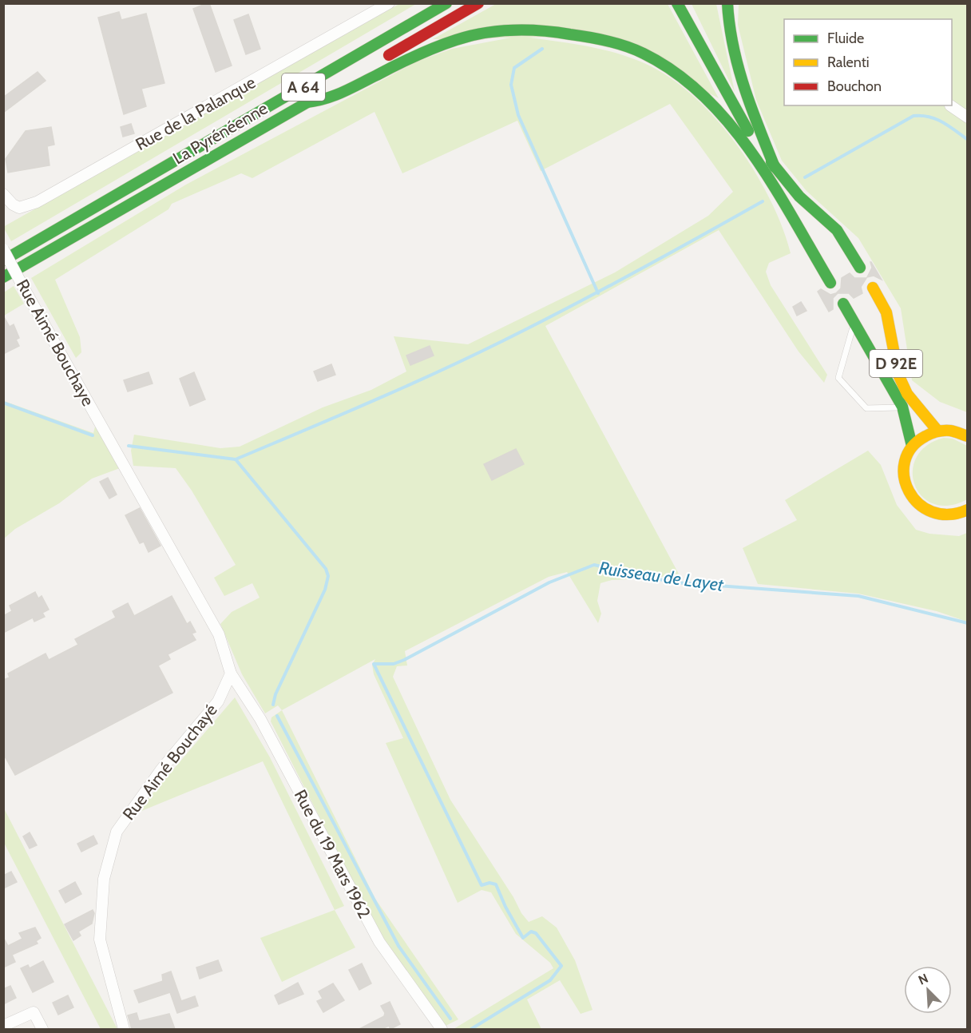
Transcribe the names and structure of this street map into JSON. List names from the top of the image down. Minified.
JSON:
{"streets":{"main road":["A 64","La Pyrénéenne","D 92E"],"street":["Rue de la Palanque","Rue Aimé Bouchaye","Rue Aimé Bouchayé","Rue du 19 Mars 1962"]},"crossings":[["Rue Aimé Bouchaye","Rue Aimé Bouchayé"],["Rue Aimé Bouchaye","Rue du 19 Mars 1962"],["Rue Aimé Bouchayé","Rue du 19 Mars 1962"]],"water":["Ruisseau de Layet"],"legend":["Fluide","Ralenti","Bouchon"],"north":"top left"}
